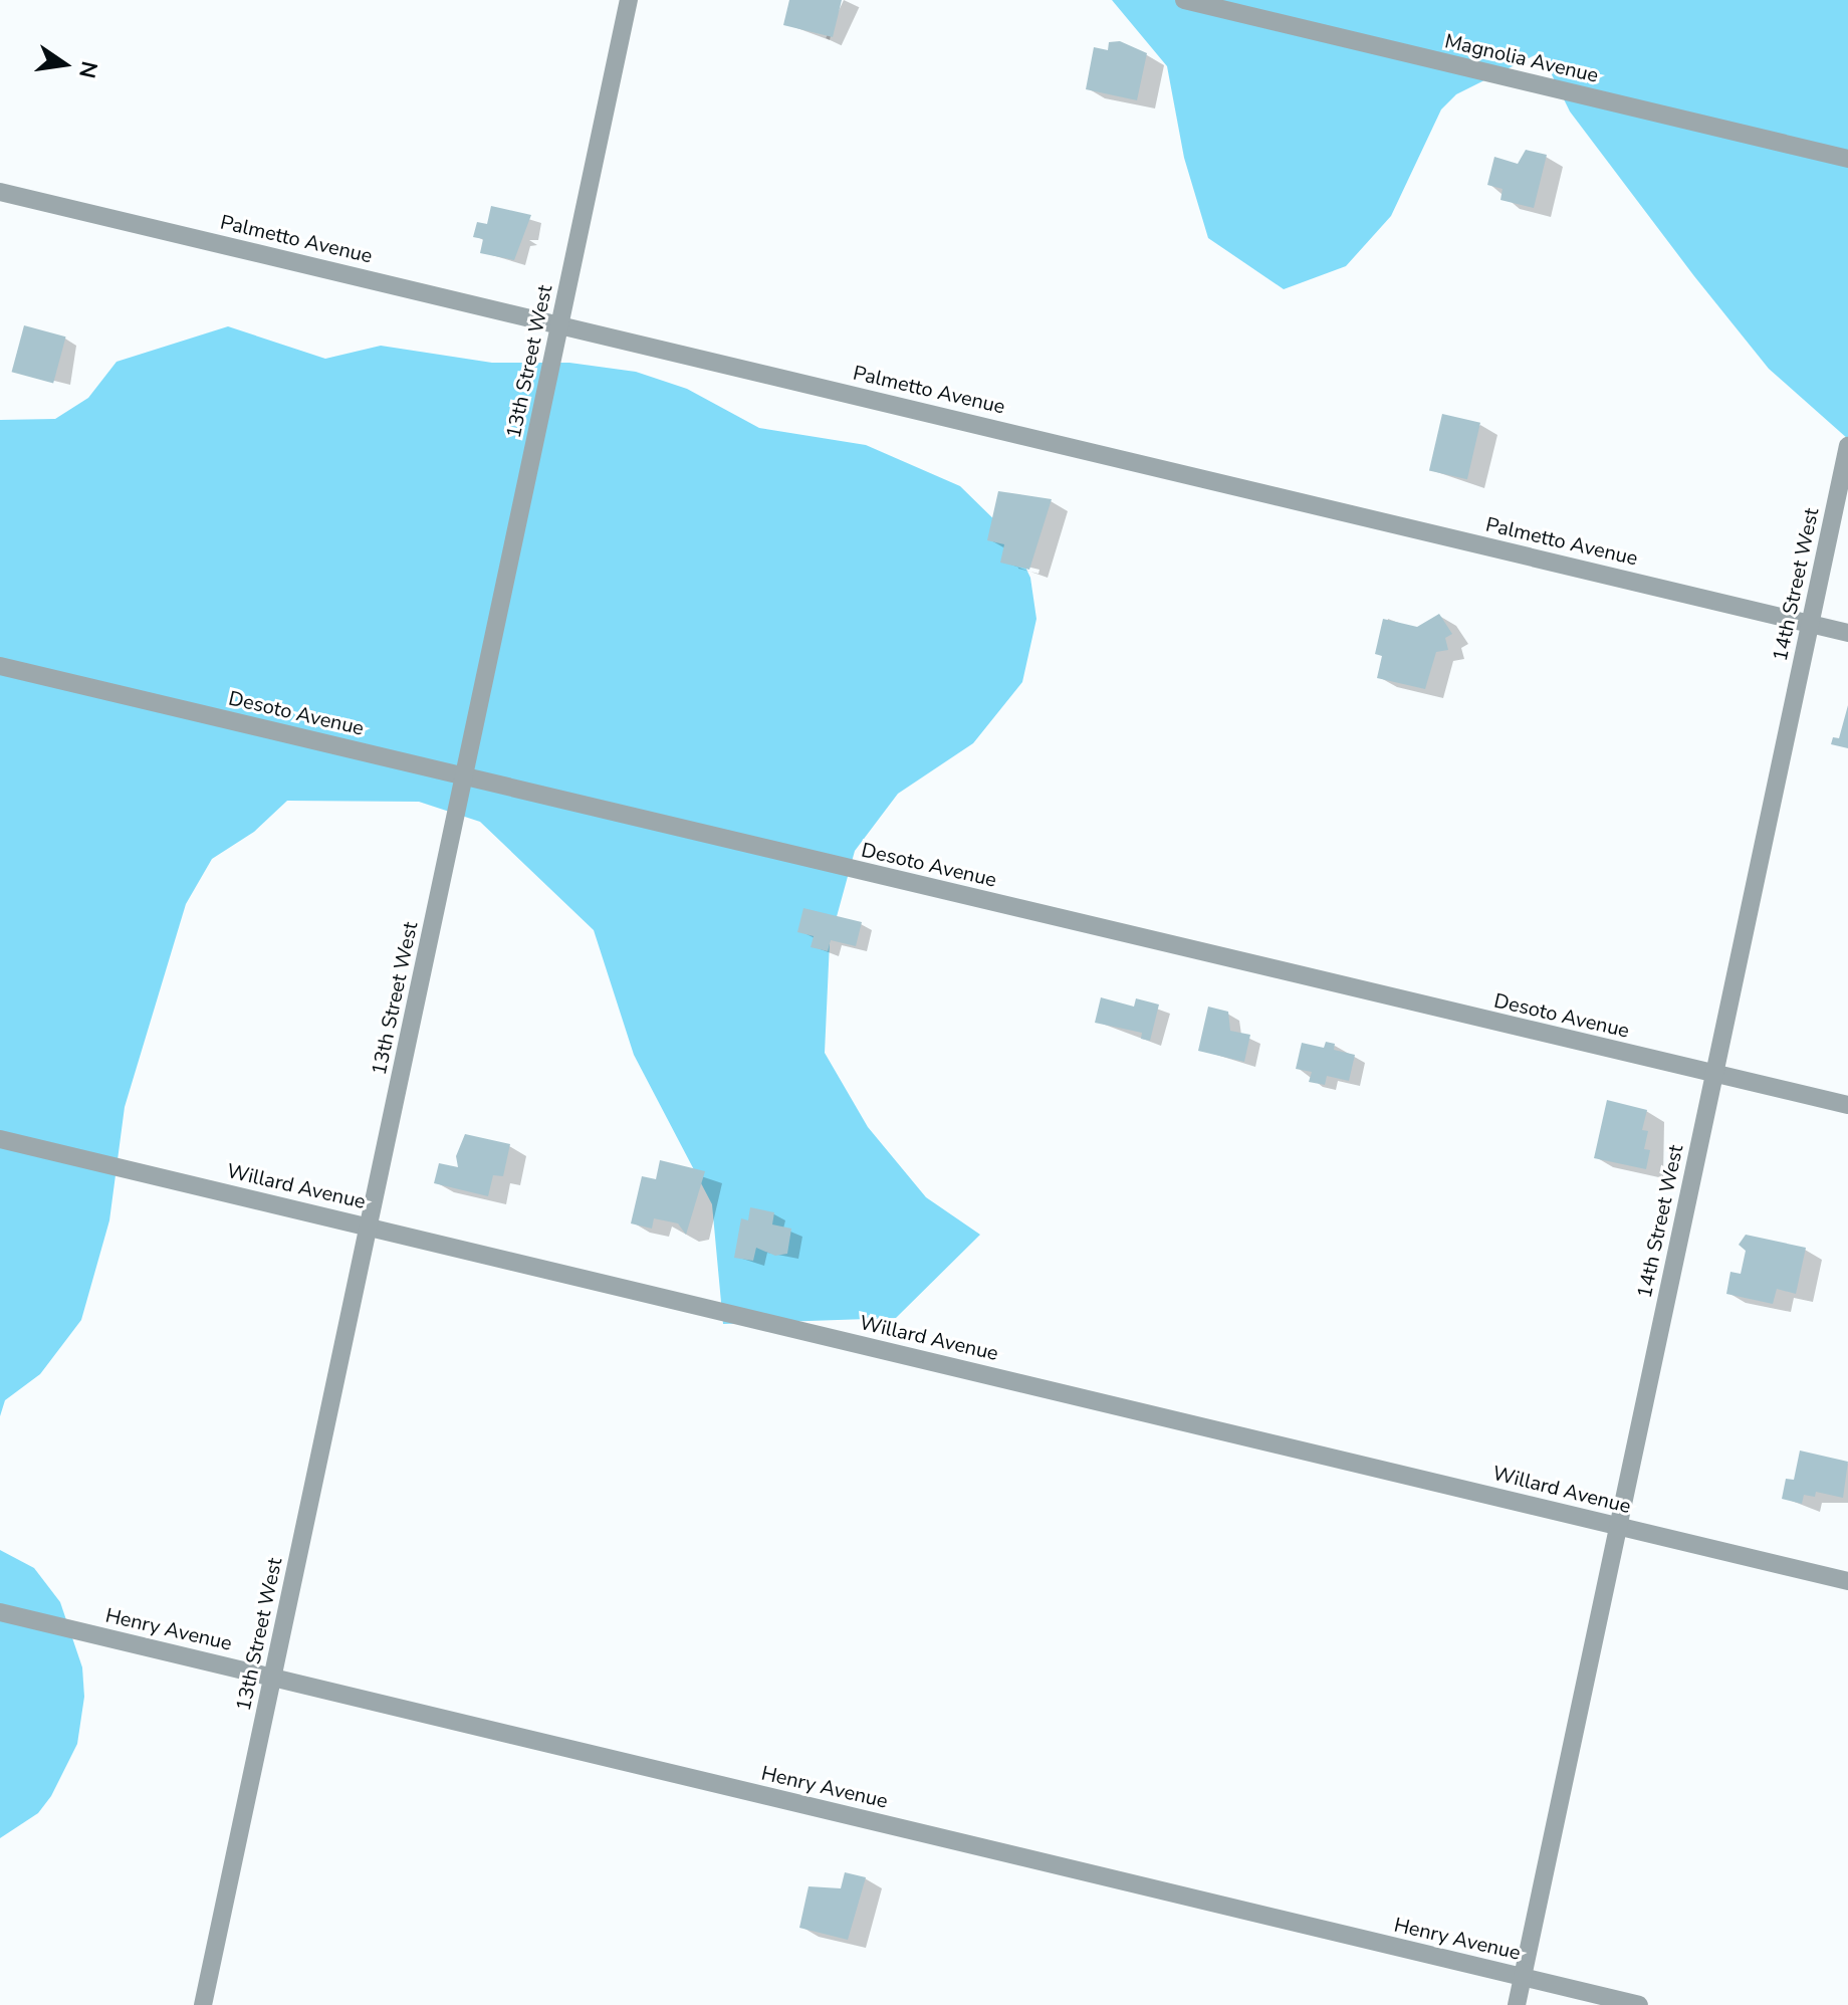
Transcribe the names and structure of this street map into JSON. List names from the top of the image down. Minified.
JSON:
{"streets":{"street":["Magnolia Avenue","Palmetto Avenue","13th Street West","14th Street West","Desoto Avenue","Willard Avenue","Henry Avenue"]},"crossings":[["Palmetto Avenue","13th Street West"],["Palmetto Avenue","14th Street West"],["13th Street West","Desoto Avenue"],["13th Street West","Willard Avenue"],["13th Street West","Henry Avenue"],["14th Street West","Desoto Avenue"],["14th Street West","Willard Avenue"],["14th Street West","Henry Avenue"]],"north":"right"}
